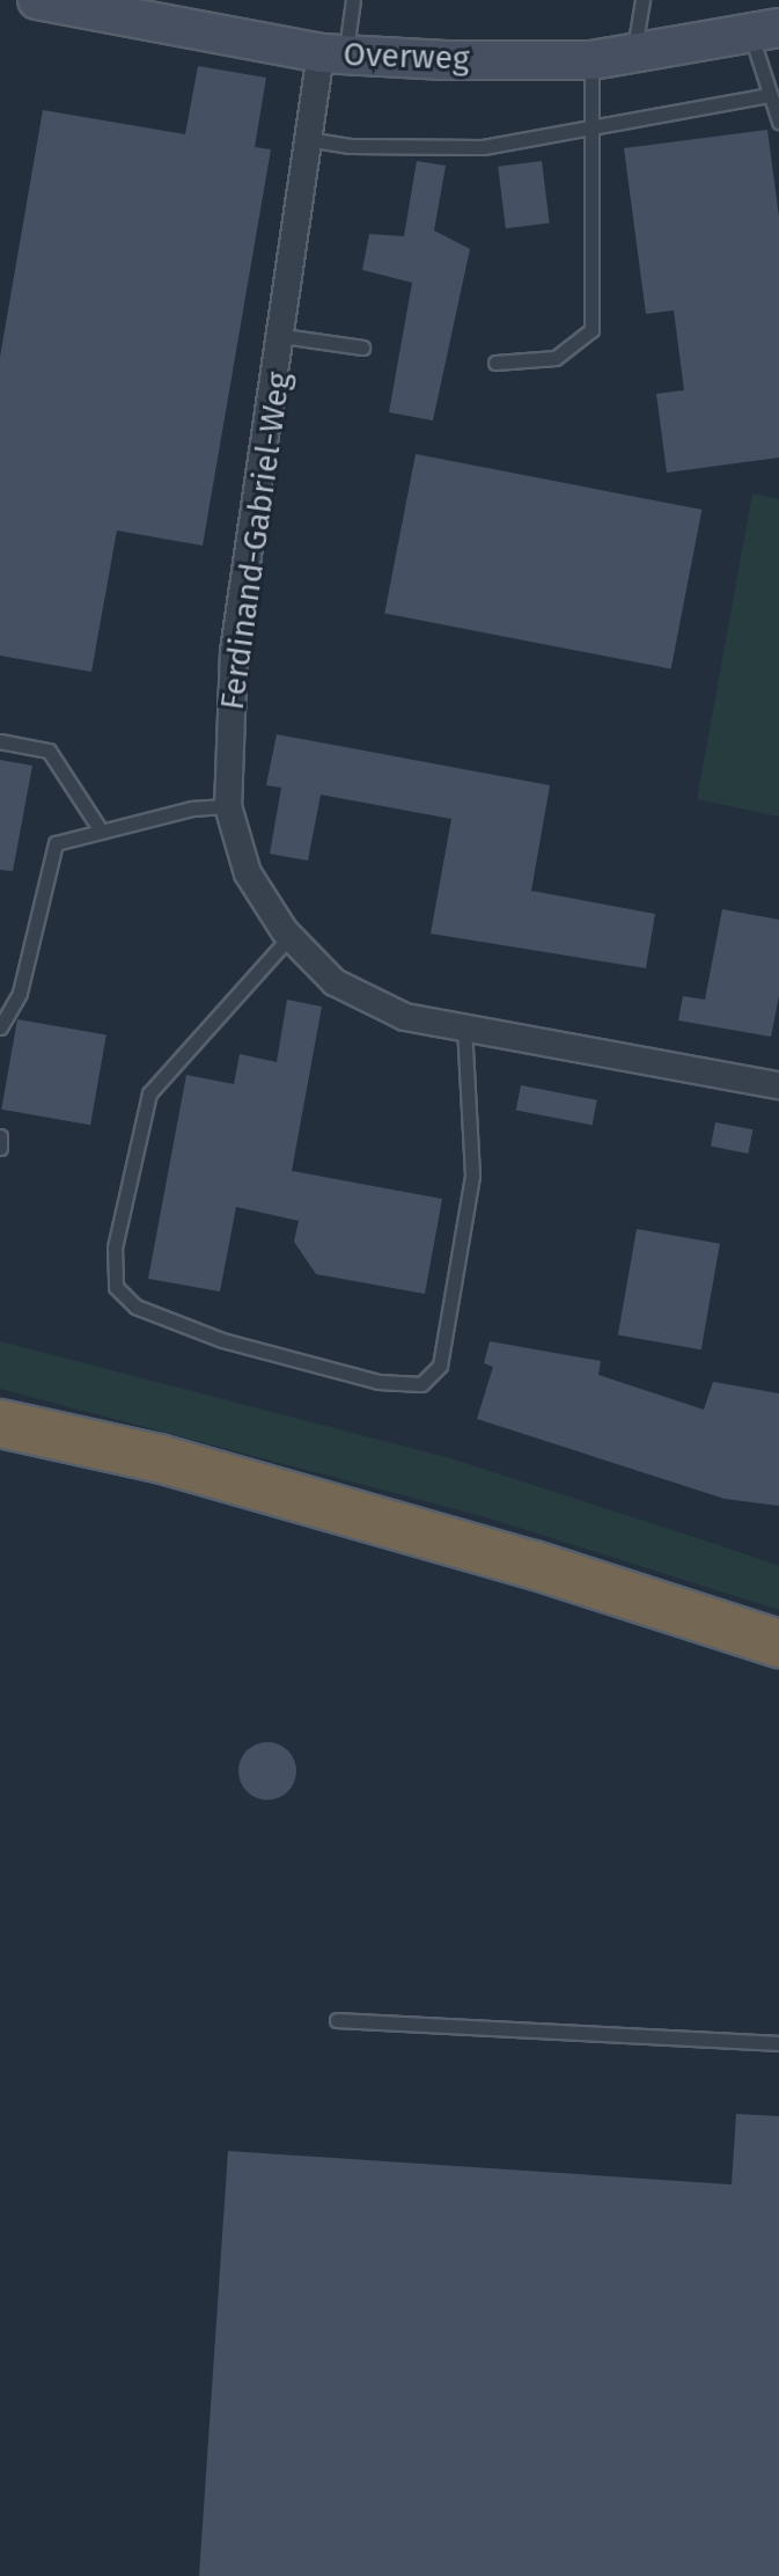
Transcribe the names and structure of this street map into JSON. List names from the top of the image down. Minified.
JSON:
{"streets":{"street":["Overweg","Ferdinand-Gabriel-Weg"]},"crossings":[["Overweg","Ferdinand-Gabriel-Weg"]]}
